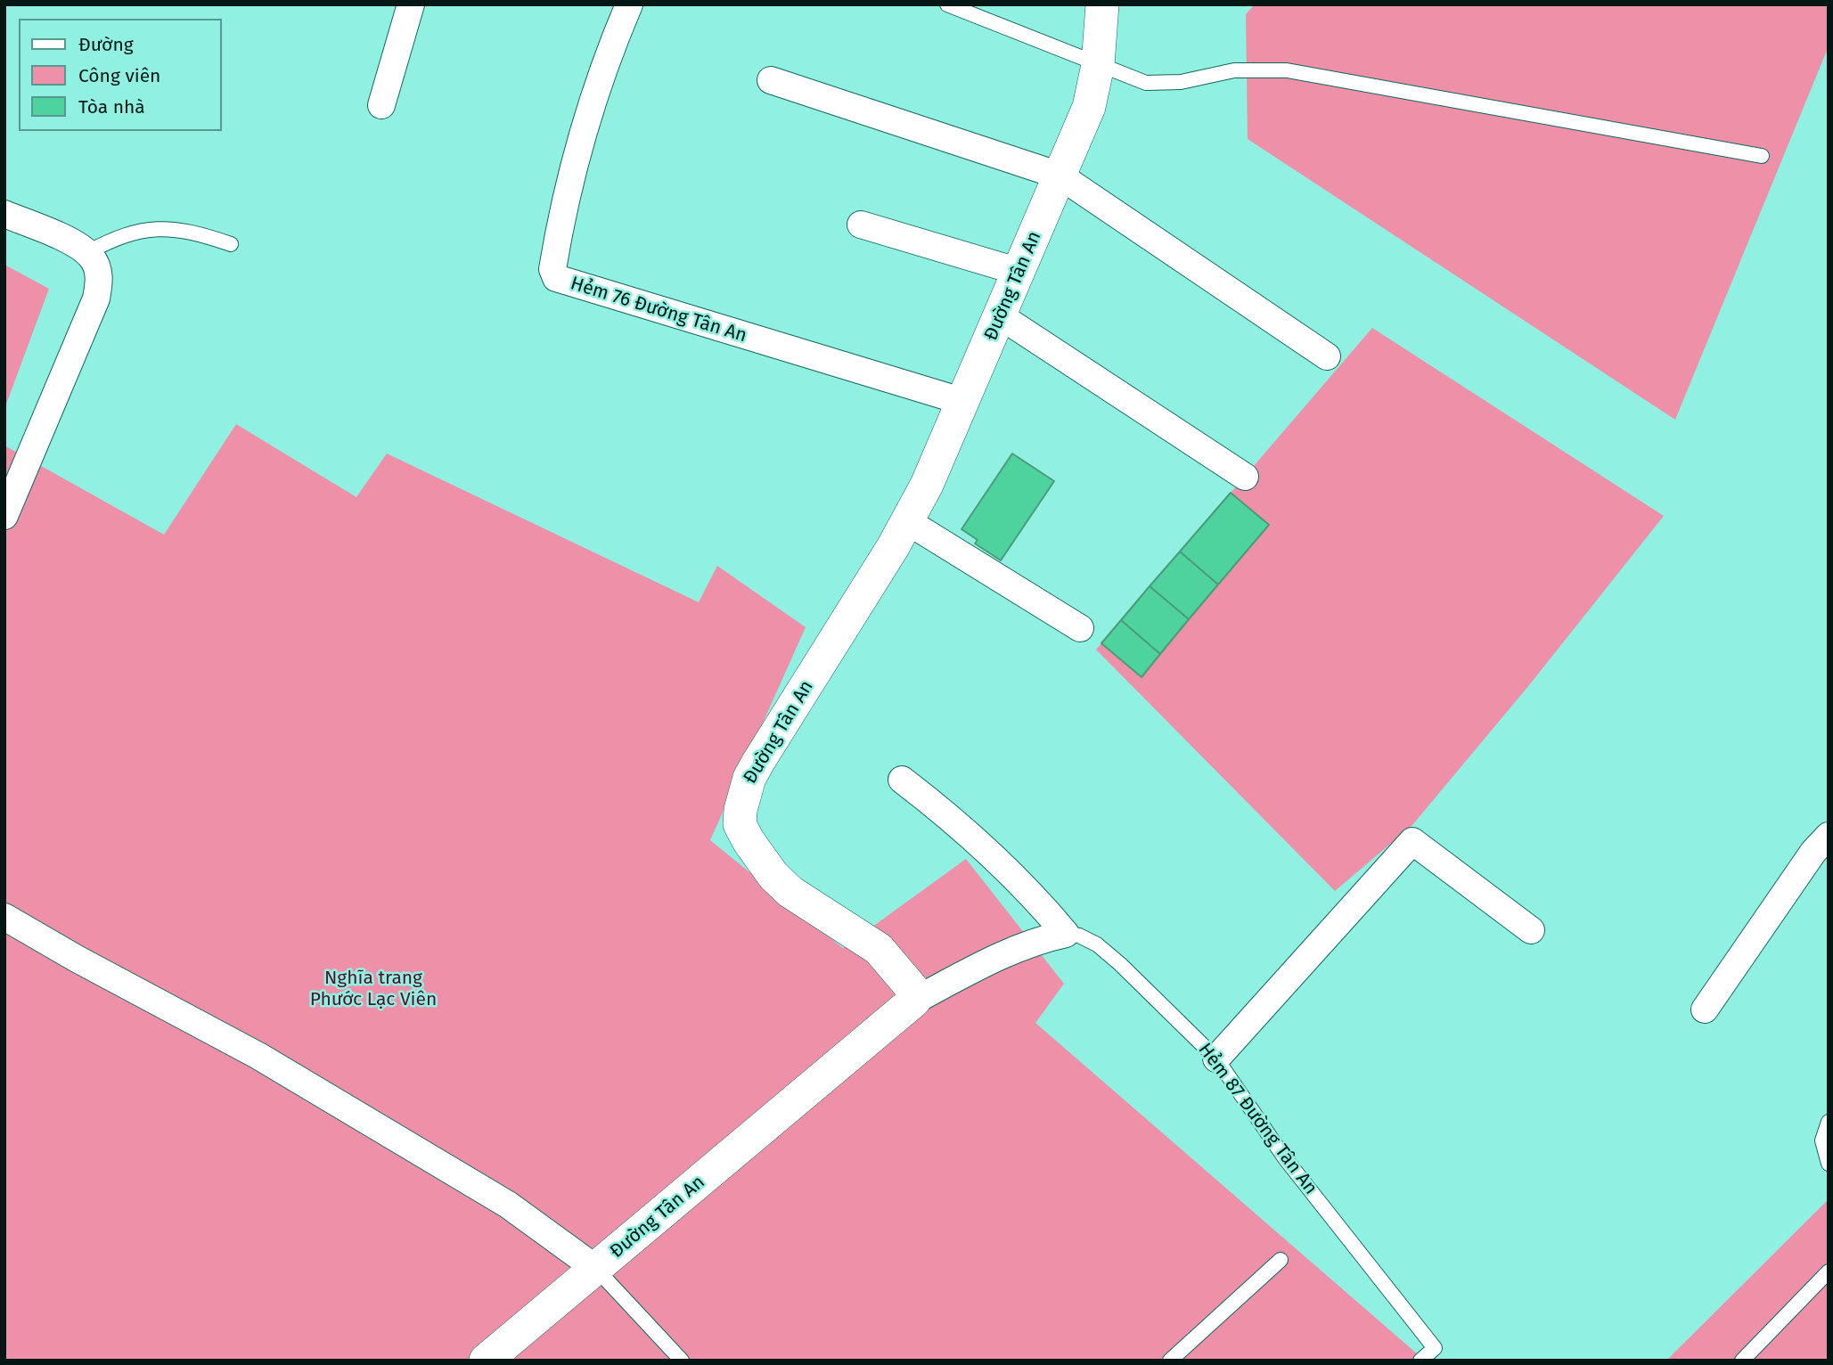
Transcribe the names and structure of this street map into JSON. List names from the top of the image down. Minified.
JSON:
{"streets":{"street":["Đường Tân An","Hẻm 76 Đường Tân An"],"lane":["Hẻm 87 Đường Tân An"]},"crossings":[["Đường Tân An","Hẻm 76 Đường Tân An"]],"parks":["Nghĩa trang Phước Lạc Viên"],"legend":["Đường","Công viên","Tòa nhà"]}
